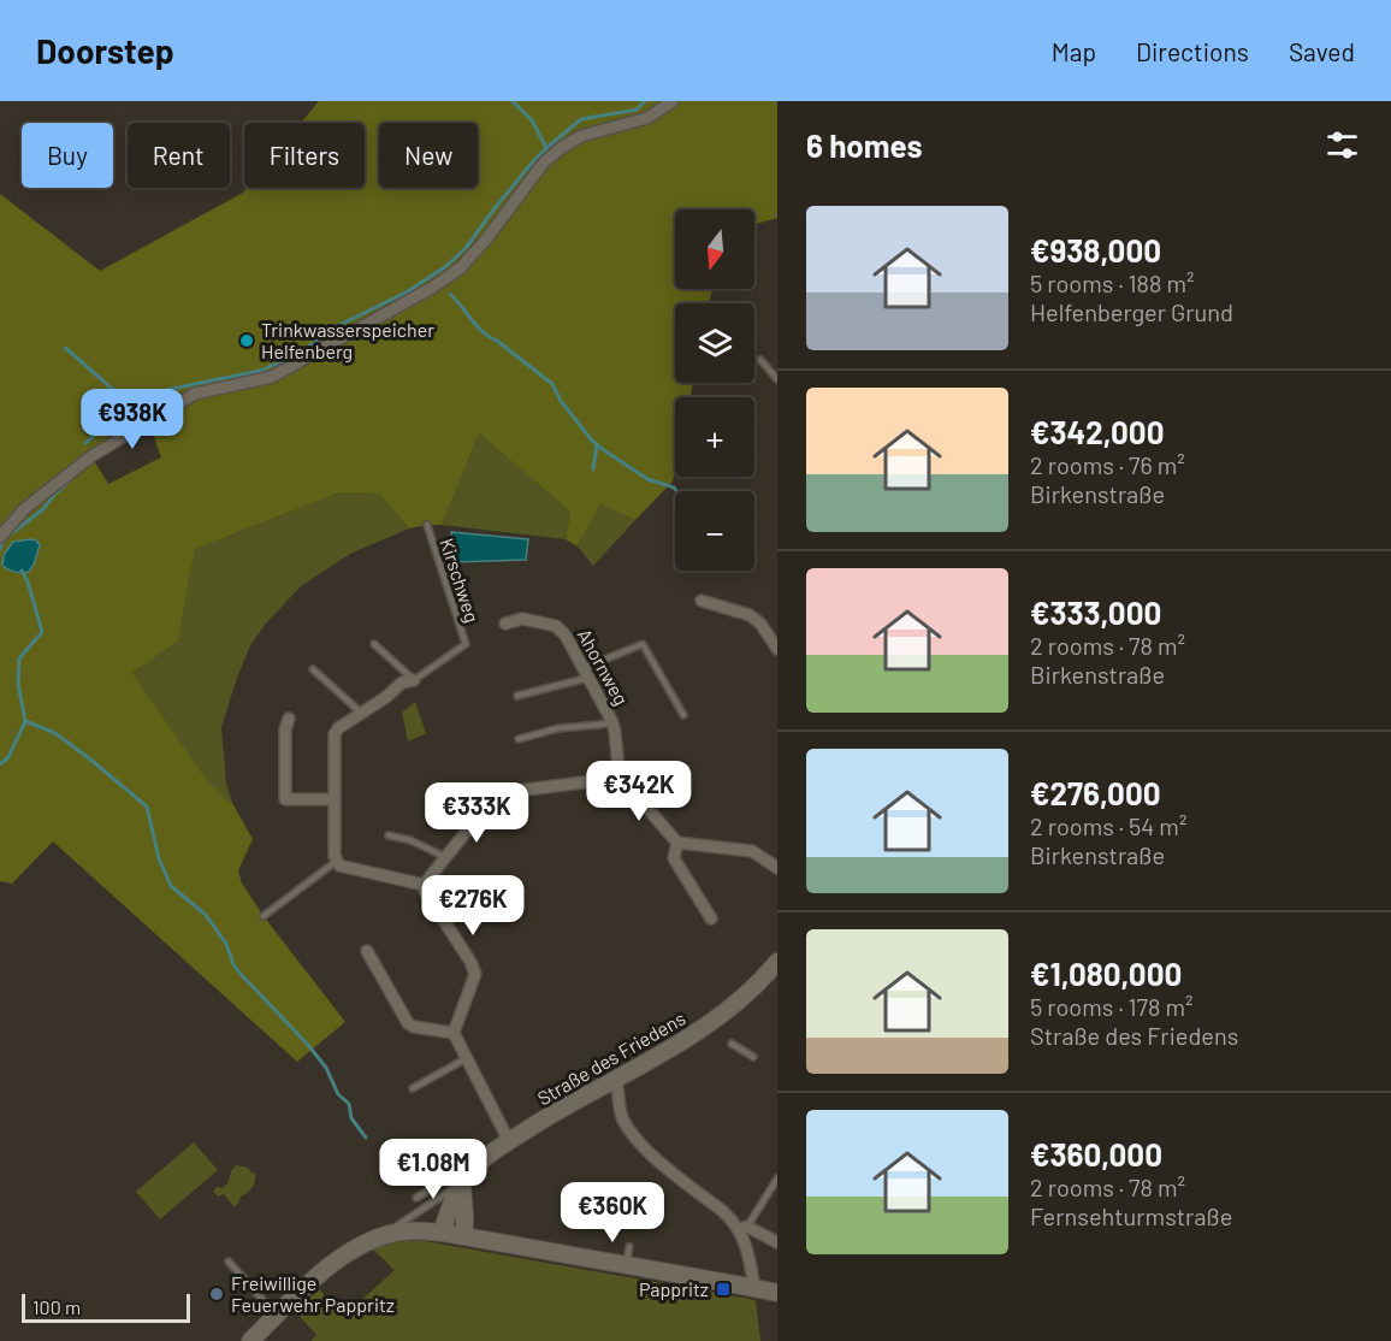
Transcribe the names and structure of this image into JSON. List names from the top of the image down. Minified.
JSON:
{"streets":{"street":["Ahornweg","Straße des Friedens"],"lane":["Kirschweg"]},"places":{"other":["Trinkwasserspeicher Helfenberg","Freiwillige Feuerwehr Pappritz"],"transit":["Pappritz"]},"scale_bar":"100 m","north":"bottom","page":{"header":"Doorstep","nav":["Map","Directions","Saved"],"heading":"6 homes","chip":["Buy","Rent","Filters","New"],"list":[{"name":"€938,000","note":"5 rooms · 188 m² · Helfenberger Grund"},{"name":"€342,000","note":"2 rooms · 76 m² · Birkenstraße"},{"name":"€333,000","note":"2 rooms · 78 m² · Birkenstraße"},{"name":"€276,000","note":"2 rooms · 54 m² · Birkenstraße"},{"name":"€1,080,000","note":"5 rooms · 178 m² · Straße des Friedens"},{"name":"€360,000","note":"2 rooms · 78 m² · Fernsehturmstraße"}],"map_buttons":["+","−"],"price":["€938K","€342K","€333K","€276K","€1.08M","€360K"],"scale":"100 m"}}
